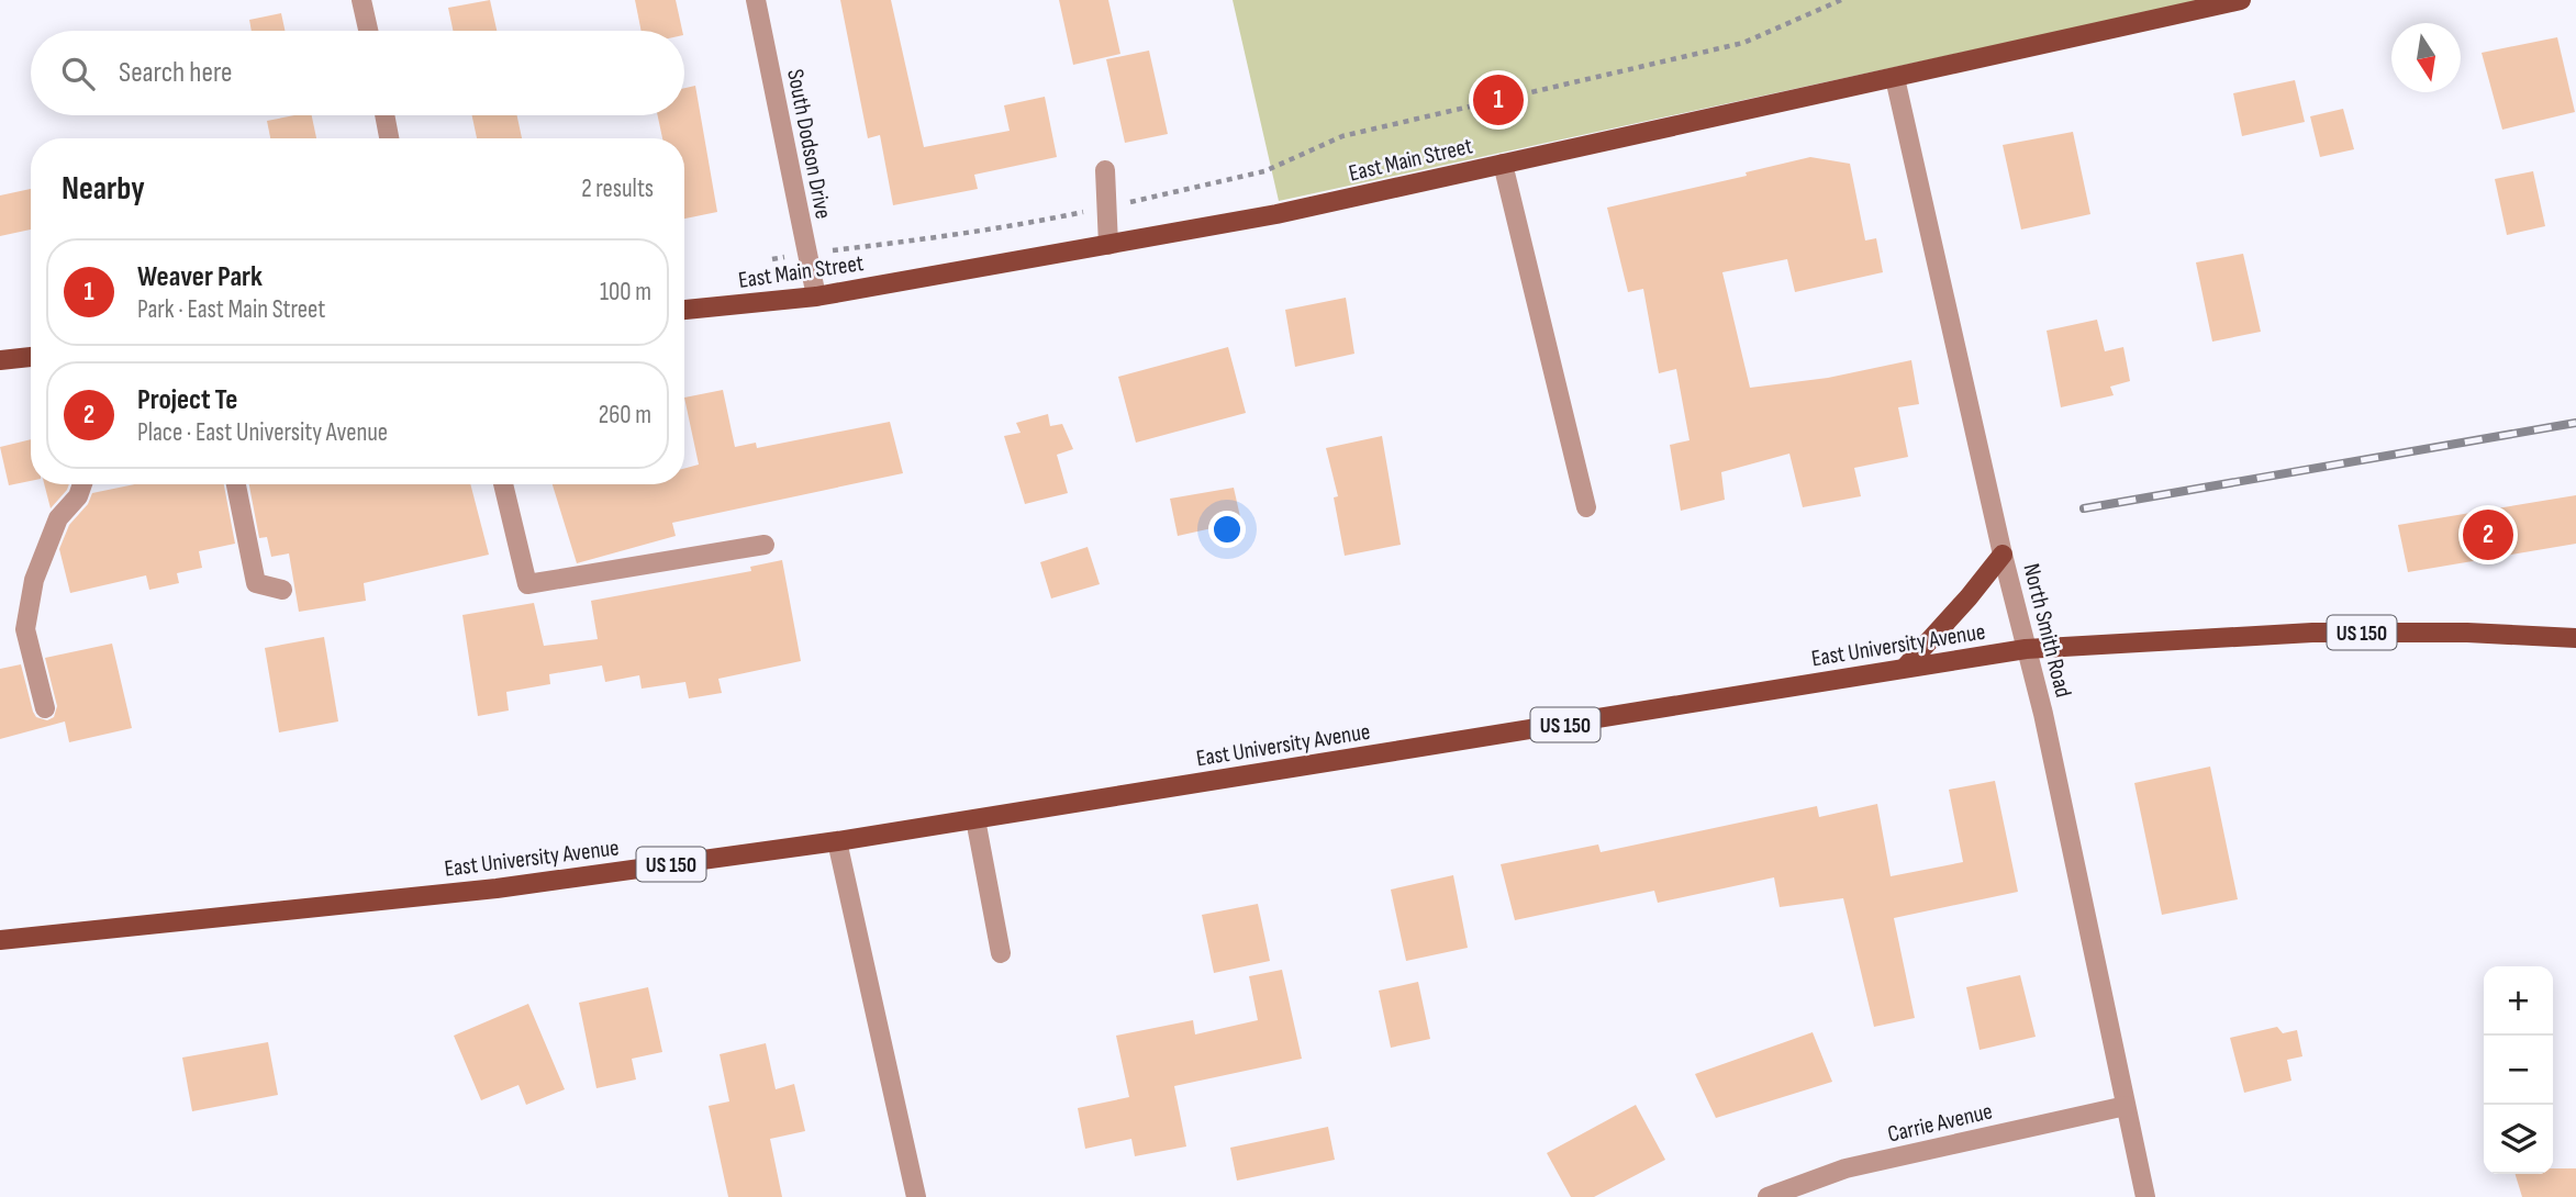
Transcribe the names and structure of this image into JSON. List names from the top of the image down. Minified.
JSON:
{"streets":{"main road":["East Main Street","US 150","East University Avenue"],"street":["South Dodson Drive","North Smith Road","Carrie Avenue"]},"crossings":[["South Dodson Drive","East Main Street"],["East Main Street","North Smith Road"],["North Smith Road","East University Avenue"],["North Smith Road","Carrie Avenue"]],"north":"bottom","page":{"search":"Search here","pins":["1","2"],"heading":["Nearby","2 results"],"list":[{"mark":"1","name":"Weaver Park","note":"Park · East Main Street","value":"100 m"},{"mark":"2","name":"Project Te","note":"Place · East University Avenue","value":"260 m"}],"map_buttons":["+","−"]}}
